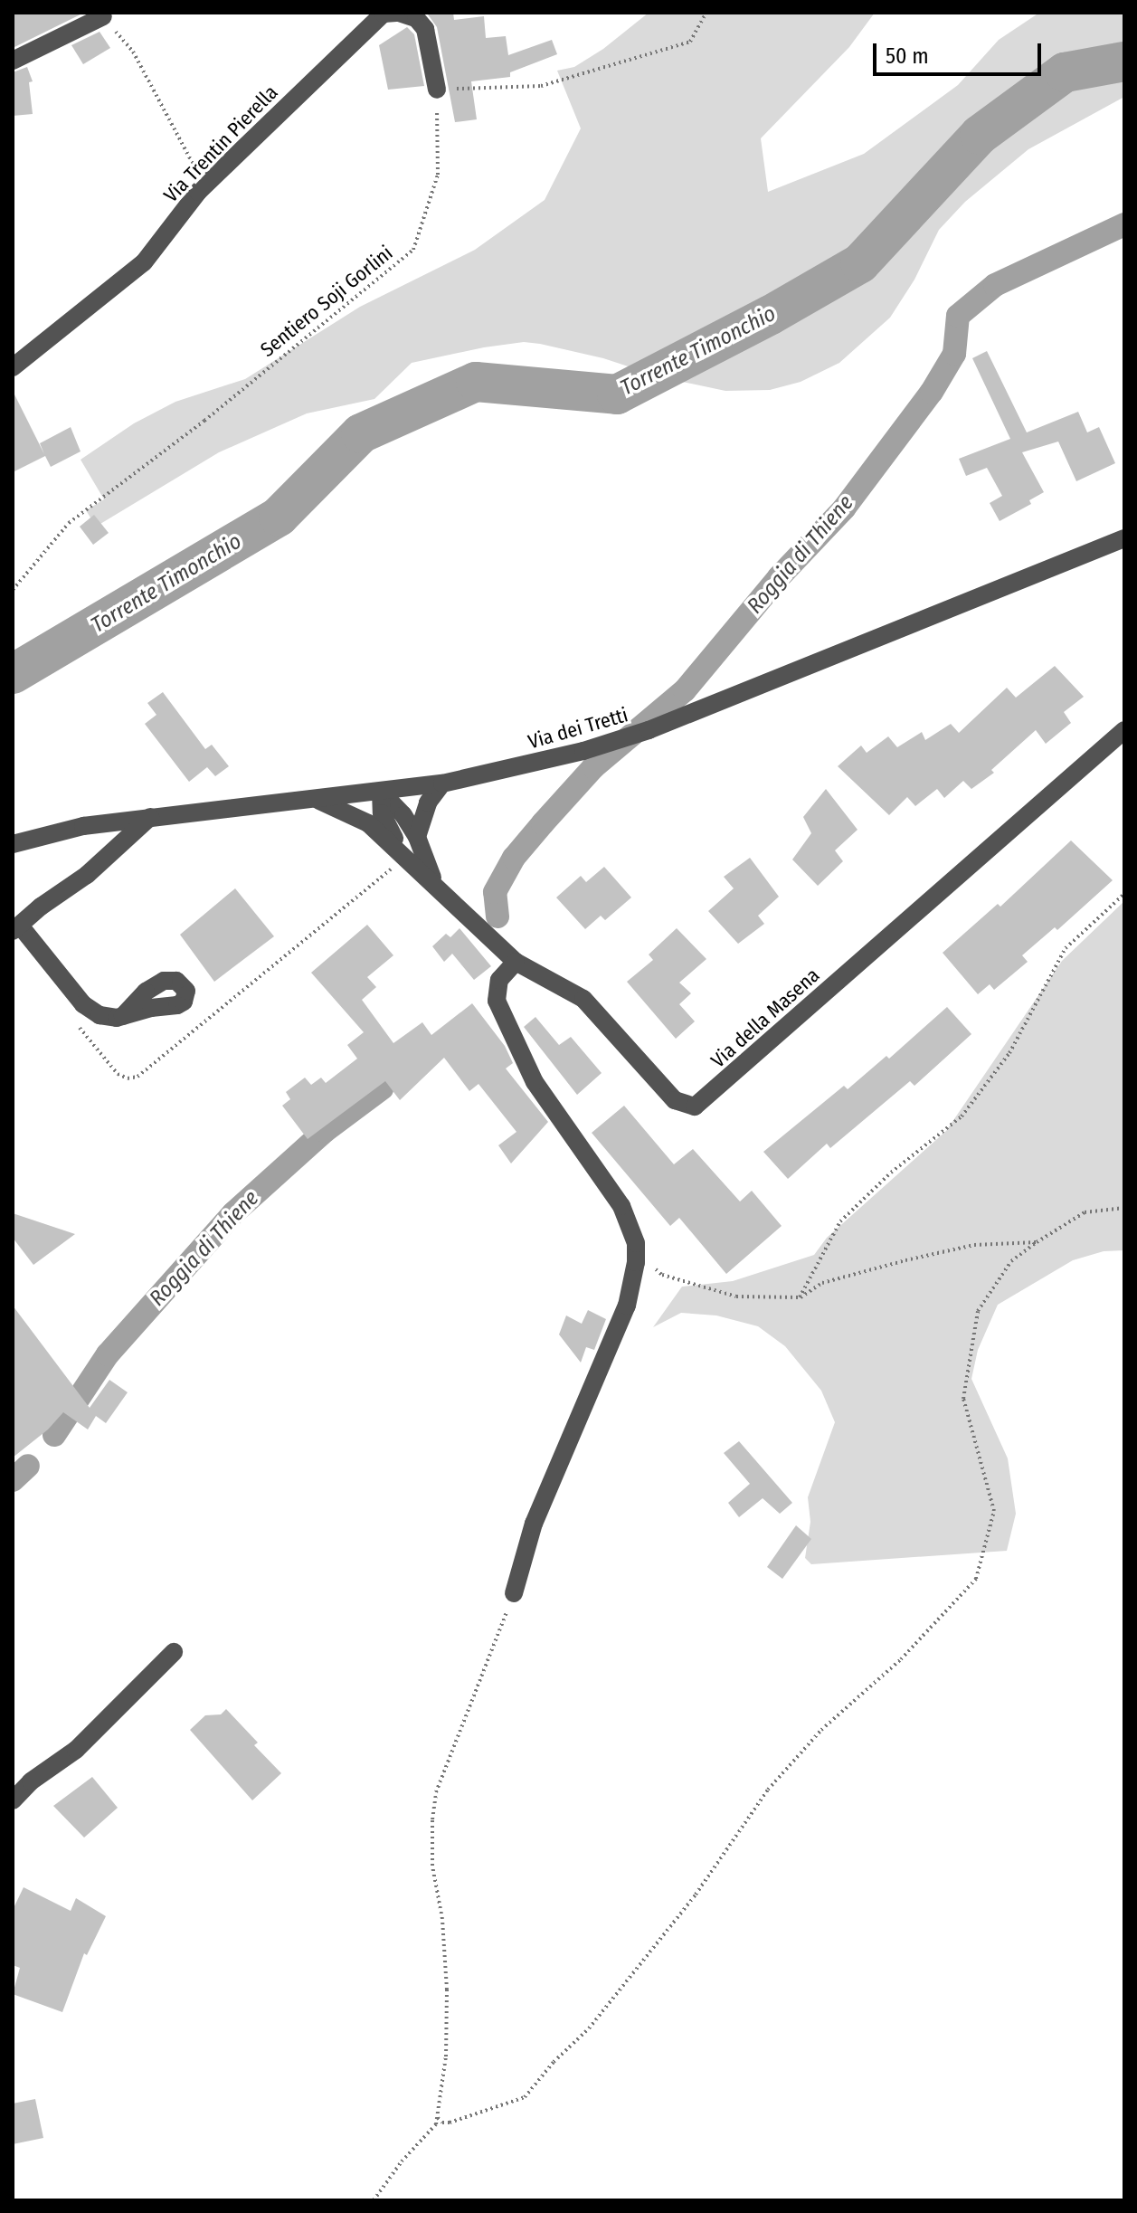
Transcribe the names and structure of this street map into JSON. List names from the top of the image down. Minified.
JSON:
{"streets":{"street":["Via Trentin Pierella","Via dei Tretti","Via della Masena"],"path":["Sentiero Soji Gorlini"]},"crossings":[["Via Trentin Pierella","Sentiero Soji Gorlini"],["Via dei Tretti","Via della Masena"]],"water":["Torrente Timonchio","Roggia di Thiene"],"scale_bar":"50 m"}
